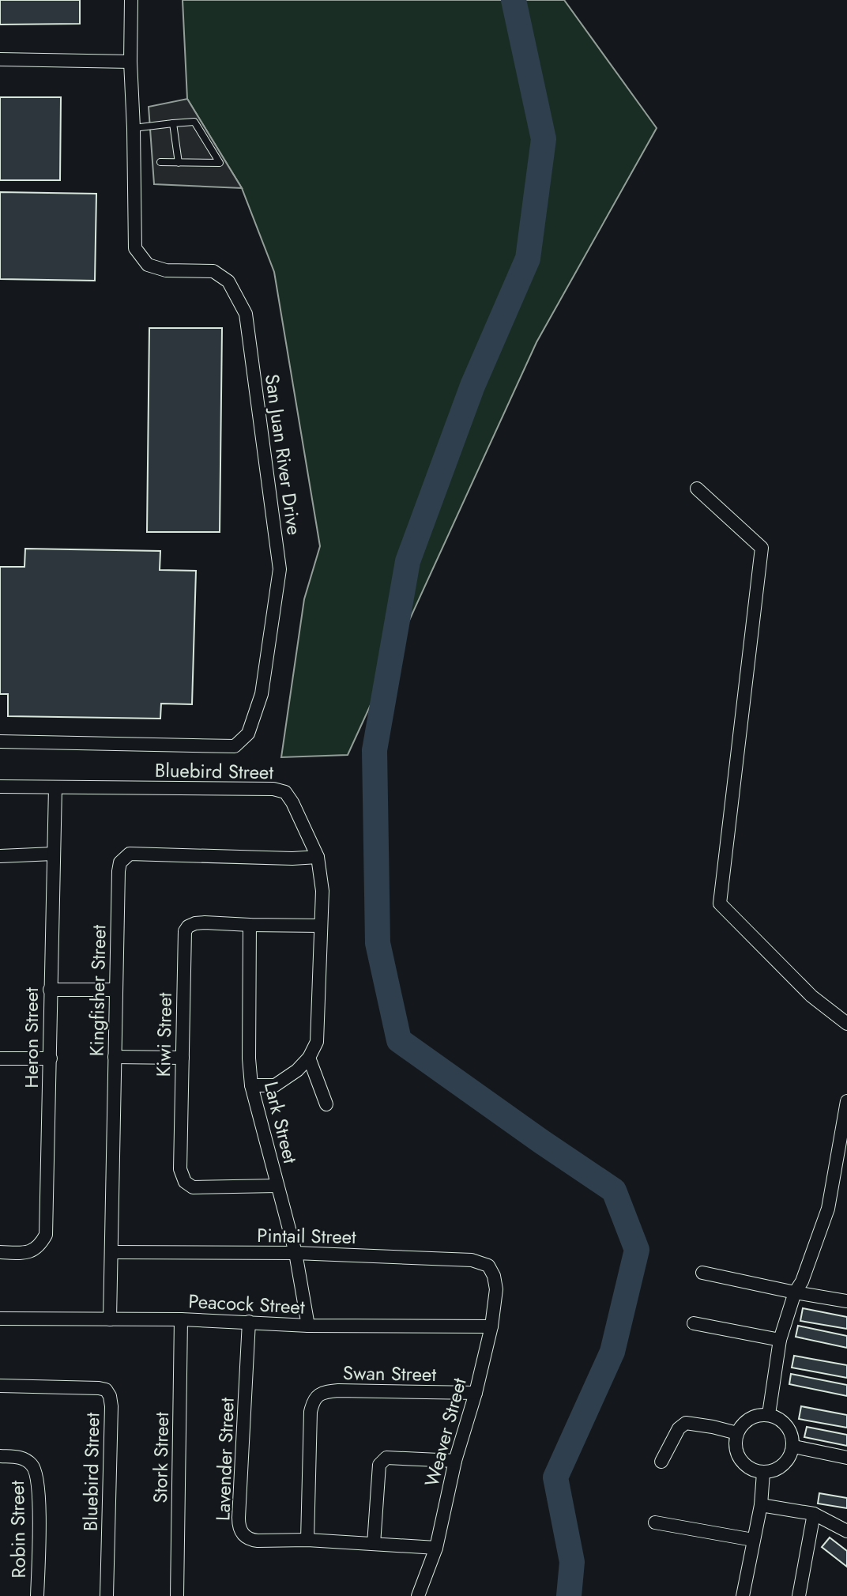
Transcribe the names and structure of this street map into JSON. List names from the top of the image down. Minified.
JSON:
{"streets":{"street":["San Juan River Drive","Bluebird Street","Kingfisher Street","Kiwi Street","Heron Street","Lark Street","Pintail Street","Peacock Street","Swan Street","Weaver Street","Stork Street","Lavender Street","Robin Street"]},"crossings":[["Bluebird Street","Kingfisher Street"],["Bluebird Street","Kiwi Street"],["Bluebird Street","Heron Street"],["Kingfisher Street","Pintail Street"],["Kingfisher Street","Peacock Street"],["Kiwi Street","Lark Street"],["Lark Street","Pintail Street"],["Lark Street","Peacock Street"],["Pintail Street","Weaver Street"],["Peacock Street","Weaver Street"],["Peacock Street","Stork Street"],["Peacock Street","Lavender Street"],["Swan Street","Weaver Street"],["Swan Street","Lavender Street"],["Weaver Street","Lavender Street"]]}
